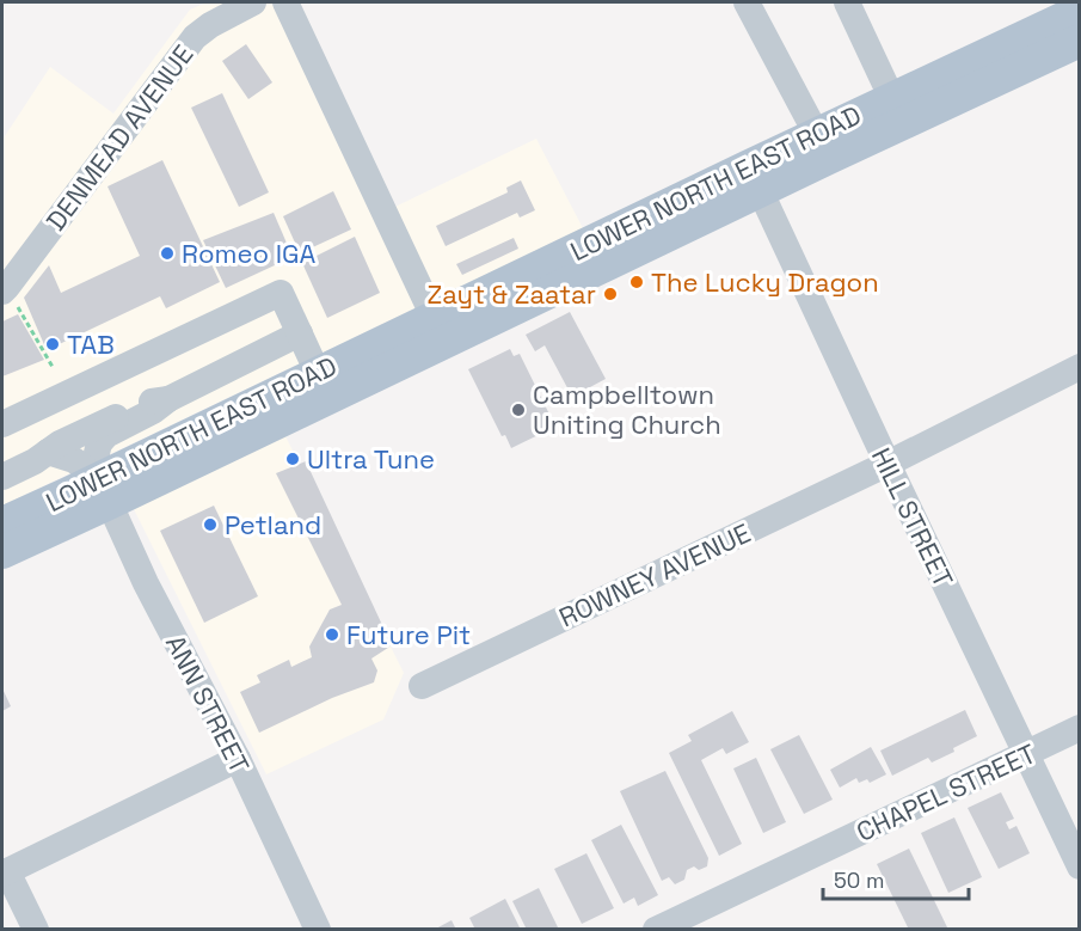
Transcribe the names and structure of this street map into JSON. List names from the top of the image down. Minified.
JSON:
{"streets":{"main road":["LOWER NORTH EAST ROAD"],"street":["DENMEAD AVENUE","HILL STREET","ROWNEY AVENUE","ANN STREET","CHAPEL STREET"]},"crossings":[["LOWER NORTH EAST ROAD","HILL STREET"],["LOWER NORTH EAST ROAD","ANN STREET"],["HILL STREET","ROWNEY AVENUE"],["HILL STREET","CHAPEL STREET"]],"places":["Romeo IGA","The Lucky Dragon","Zayt & Zaatar","TAB","Campbelltown Uniting Church","Ultra Tune","Petland","Future Pit"],"scale_bar":"50 m"}
